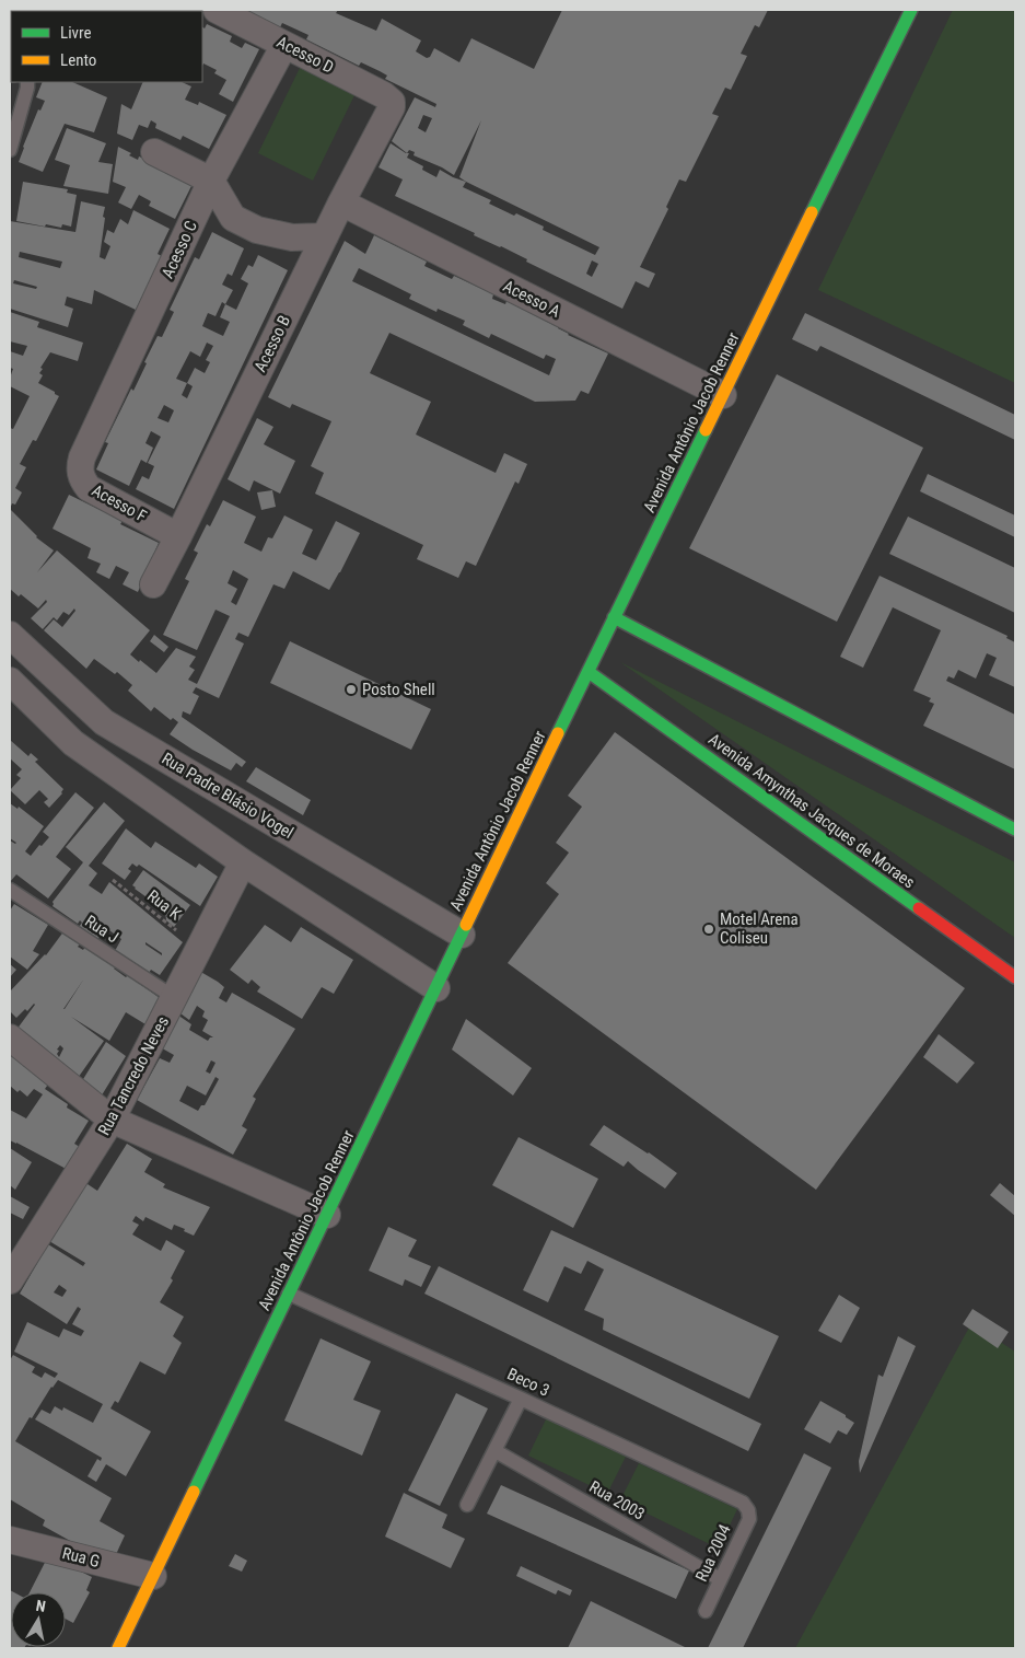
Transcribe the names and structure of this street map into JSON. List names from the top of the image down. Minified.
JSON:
{"streets":{"main road":["Avenida Antônio Jacob Renner","Avenida Amynthas Jacques de Moraes"],"street":["Acesso D","Acesso C","Acesso A","Acesso B","Acesso F","Rua Padre Blásio Vogel","Rua Tancredo Neves","Rua G"],"lane":["Rua J","Beco 3","Rua 2003","Rua 2004"],"path":["Rua K"]},"crossings":[["Acesso D","Acesso C"],["Acesso D","Acesso B"],["Acesso C","Acesso F"],["Acesso A","Acesso B"],["Acesso A","Avenida Antônio Jacob Renner"],["Acesso B","Acesso F"],["Avenida Antônio Jacob Renner","Rua Padre Blásio Vogel"],["Avenida Antônio Jacob Renner","Avenida Amynthas Jacques de Moraes"],["Avenida Antônio Jacob Renner","Beco 3"],["Avenida Antônio Jacob Renner","Rua G"],["Rua K","Rua Tancredo Neves"],["Rua J","Rua Tancredo Neves"],["Beco 3","Rua 2004"],["Rua 2003","Rua 2004"]],"places":["Posto Shell","Motel Arena Coliseu"],"legend":["Livre","Lento"],"north":"top"}
